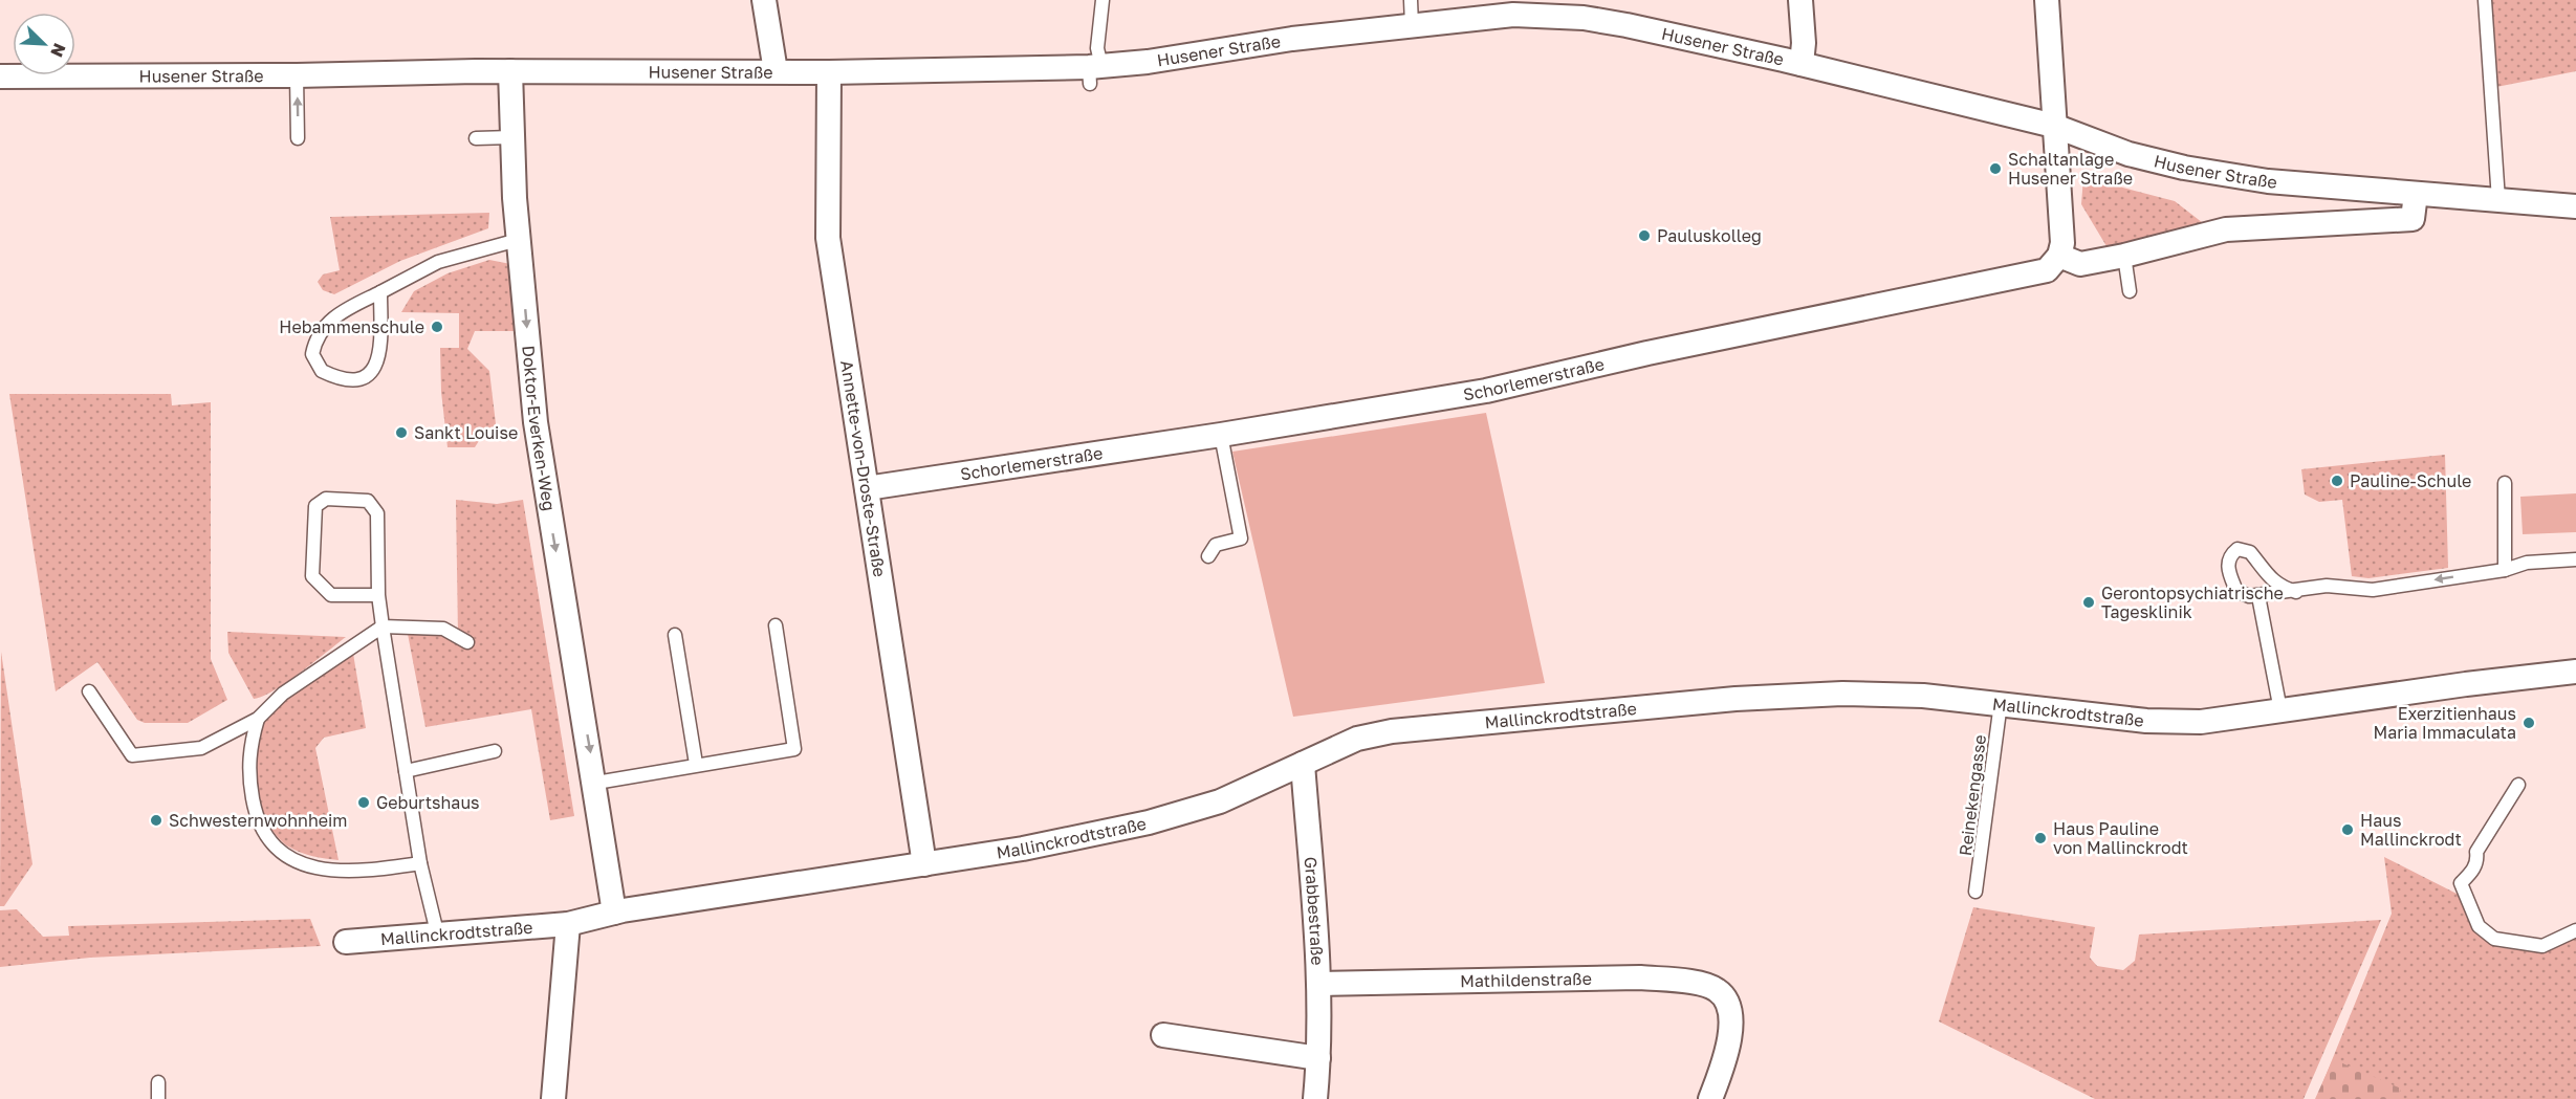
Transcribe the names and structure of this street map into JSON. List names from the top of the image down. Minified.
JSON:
{"streets":{"street":["Husener Straße","Schorlemerstraße","Doktor-Everken-Weg","Annette-von-Droste-Straße","Mallinckrodtstraße","Grabbestraße","Mathildenstraße"],"lane":["Reinekengasse"]},"crossings":[["Husener Straße","Doktor-Everken-Weg"],["Husener Straße","Annette-von-Droste-Straße"],["Schorlemerstraße","Annette-von-Droste-Straße"],["Doktor-Everken-Weg","Mallinckrodtstraße"],["Annette-von-Droste-Straße","Mallinckrodtstraße"],["Mallinckrodtstraße","Reinekengasse"],["Mallinckrodtstraße","Grabbestraße"],["Grabbestraße","Mathildenstraße"]],"one_way":["Doktor-Everken-Weg"],"places":["Schaltanlage Husener Straße","Pauluskolleg","Hebammenschule","Sankt Louise","Pauline-Schule","Gerontopsychiatrische Tagesklinik","Exerzitienhaus Maria Immaculata","Geburtshaus","Schwesternwohnheim","Haus Mallinckrodt","Haus Pauline von Mallinckrodt"],"north":"bottom right"}
